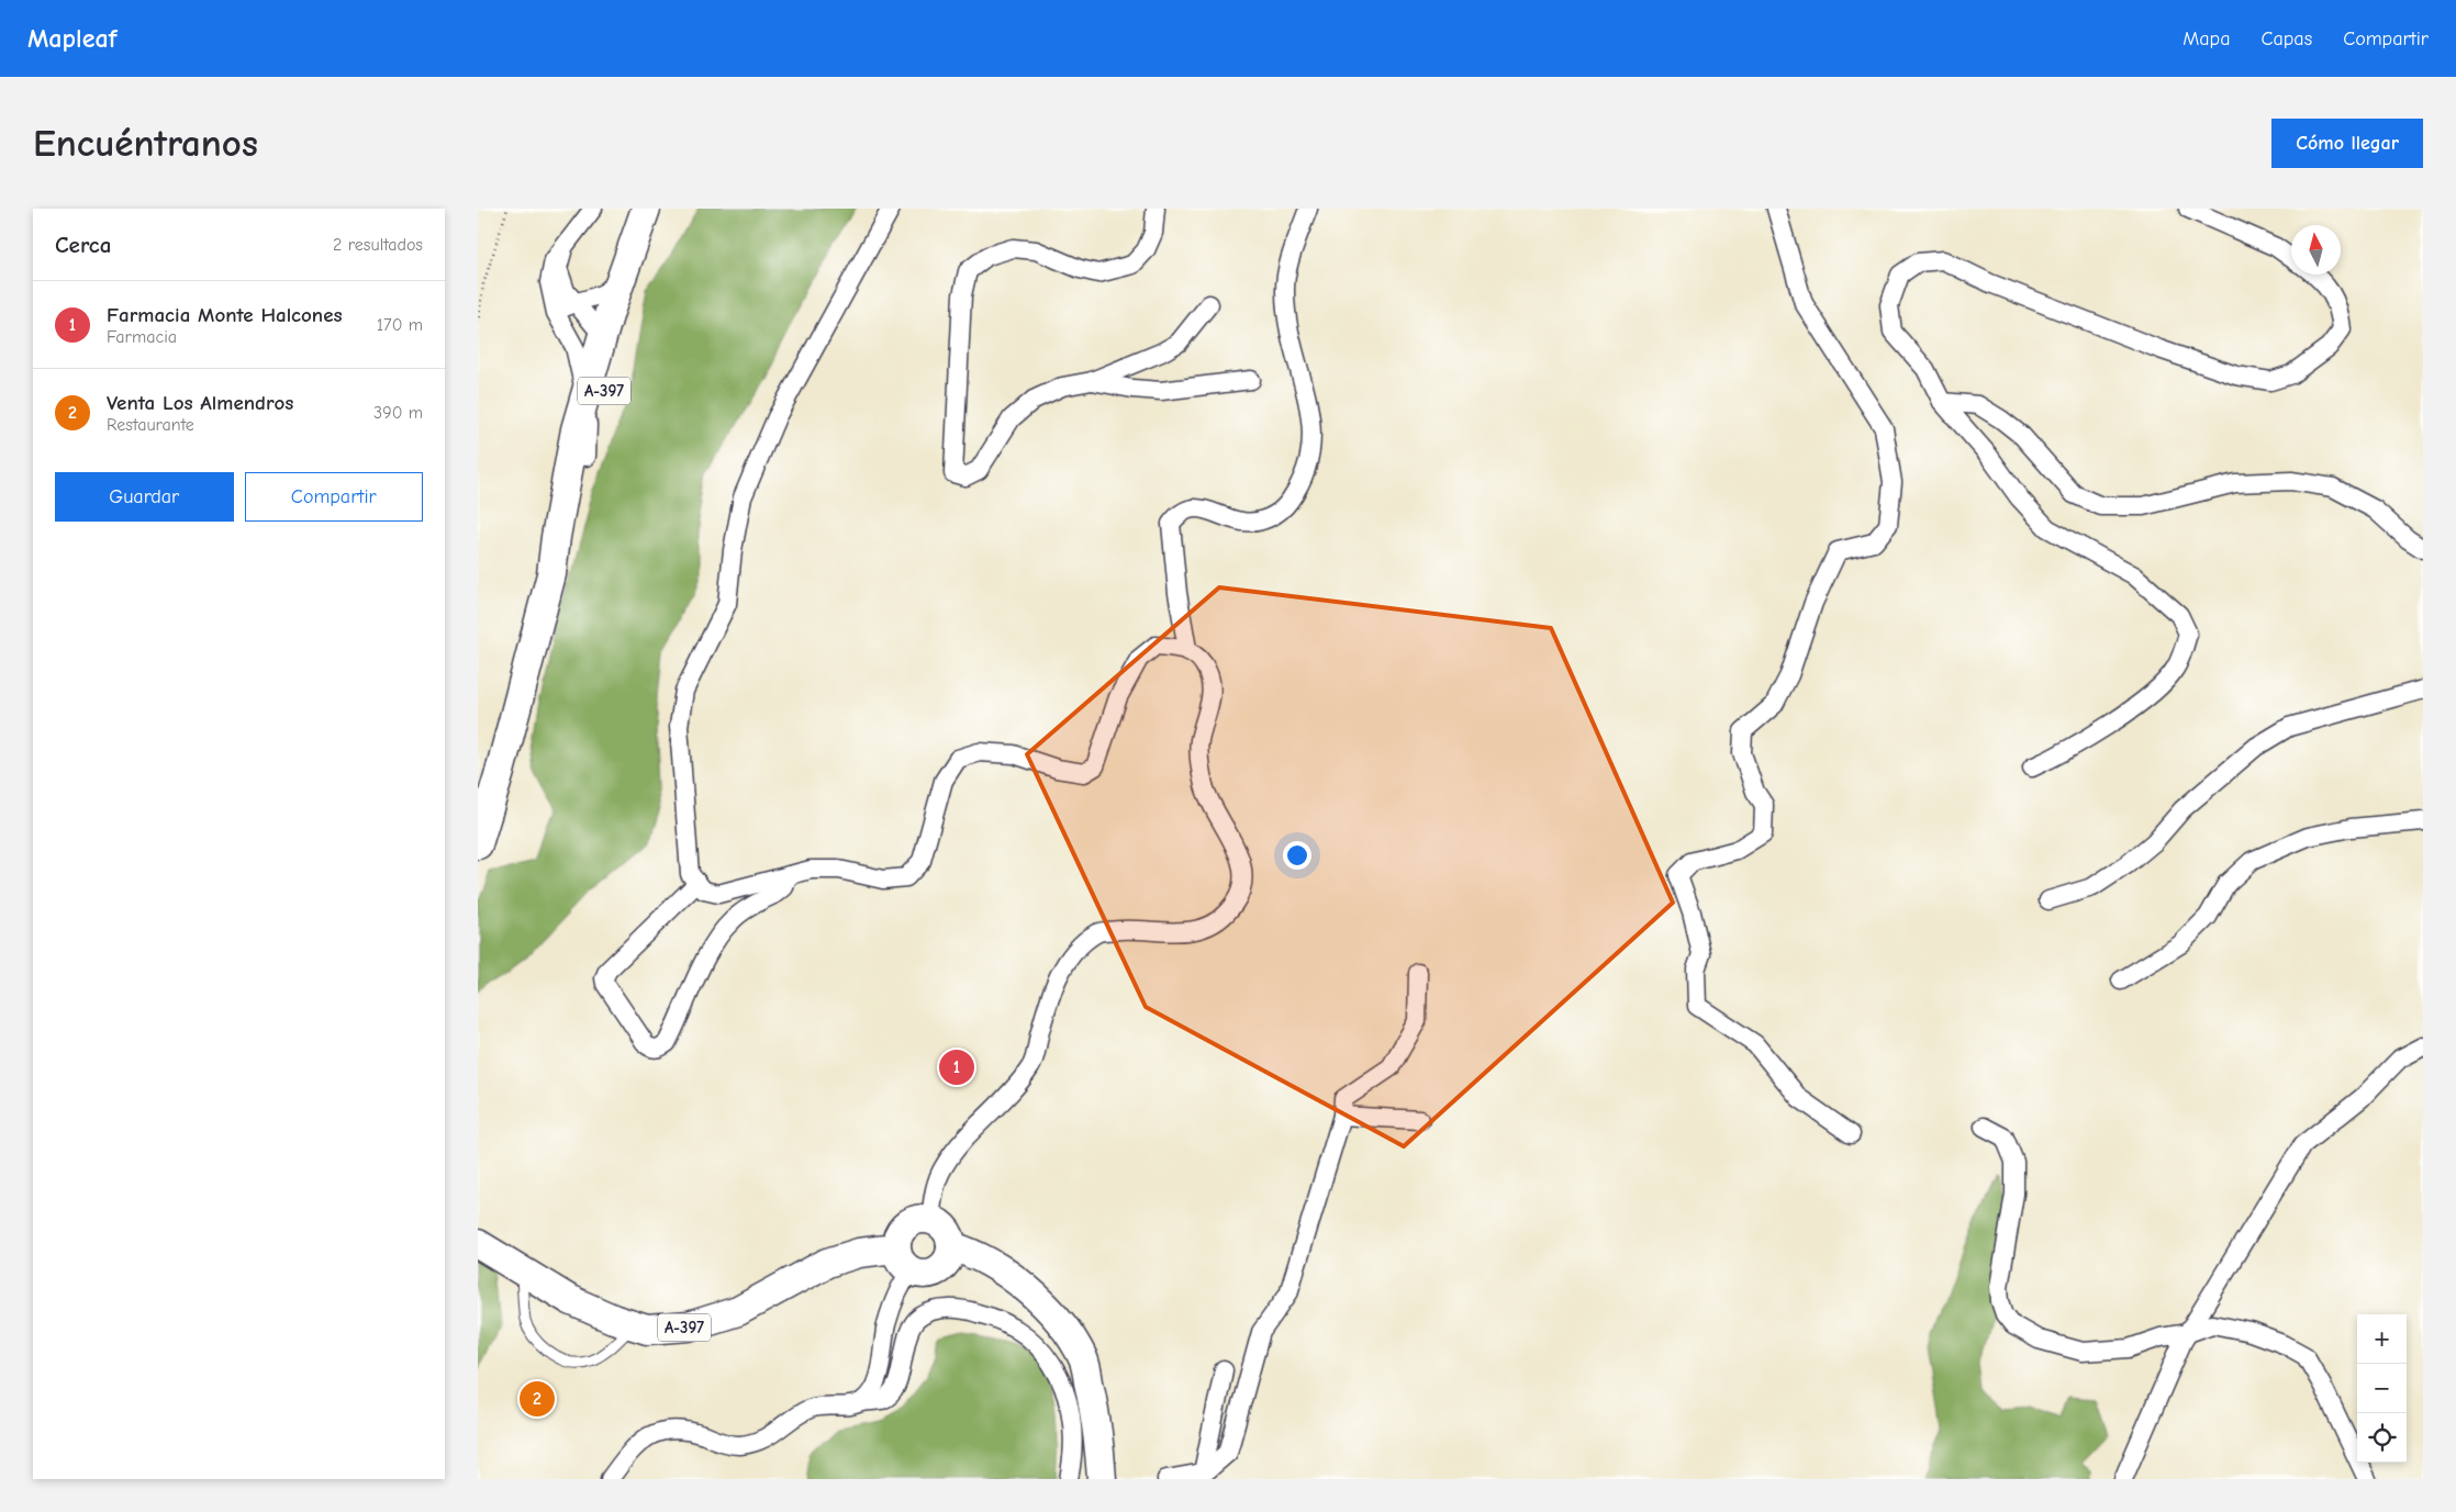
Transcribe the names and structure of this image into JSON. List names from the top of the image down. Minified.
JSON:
{"streets":{"main road":["A-397"]},"north":"top","page":{"header":"Mapleaf","nav":["Mapa","Capas","Compartir"],"buttons":["Cómo llegar",["Guardar","Compartir"]],"title":"Encuéntranos","heading":["Cerca","2 resultados"],"list":[{"mark":"1","name":"Farmacia Monte Halcones","note":"Farmacia","value":"170 m"},{"mark":"2","name":"Venta Los Almendros","note":"Restaurante","value":"390 m"}],"pins":["1","2"],"map_buttons":["+","−"]}}
